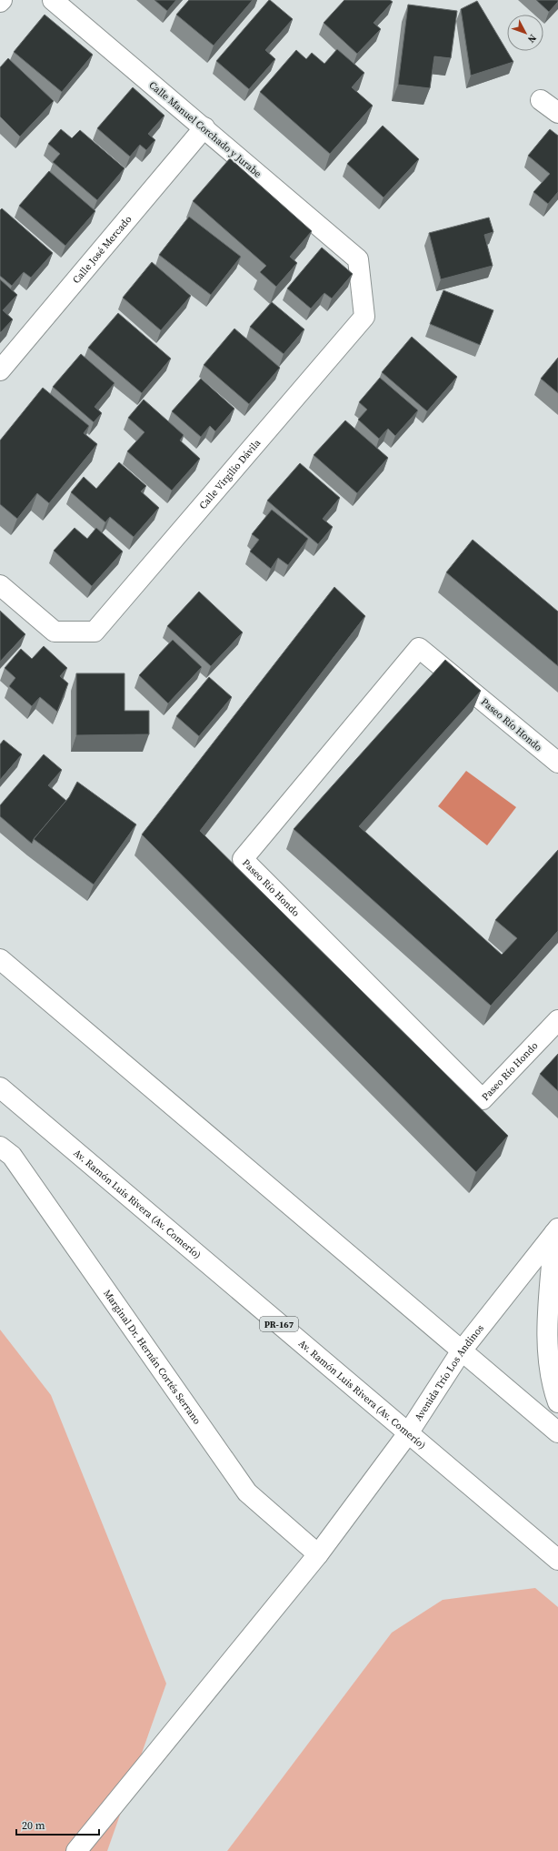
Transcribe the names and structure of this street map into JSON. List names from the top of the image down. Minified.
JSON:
{"streets":{"street":["Calle Manuel Corchado y Jurabe","Calle José Mercado","Calle Virgilio Dávila","Paseo Río Hondo","Av. Ramón Luis Rivera (Av. Comerío)","PR-167","Marginal Dr. Hernán Cortés Serrano","Avenida Trío Los Andinos"]},"crossings":[["Calle Manuel Corchado y Jurabe","Calle José Mercado"],["Calle Manuel Corchado y Jurabe","Calle Virgilio Dávila"],["Av. Ramón Luis Rivera (Av. Comerío)","Avenida Trío Los Andinos"],["Marginal Dr. Hernán Cortés Serrano","Avenida Trío Los Andinos"]],"scale_bar":"20 m","north":"bottom right"}
